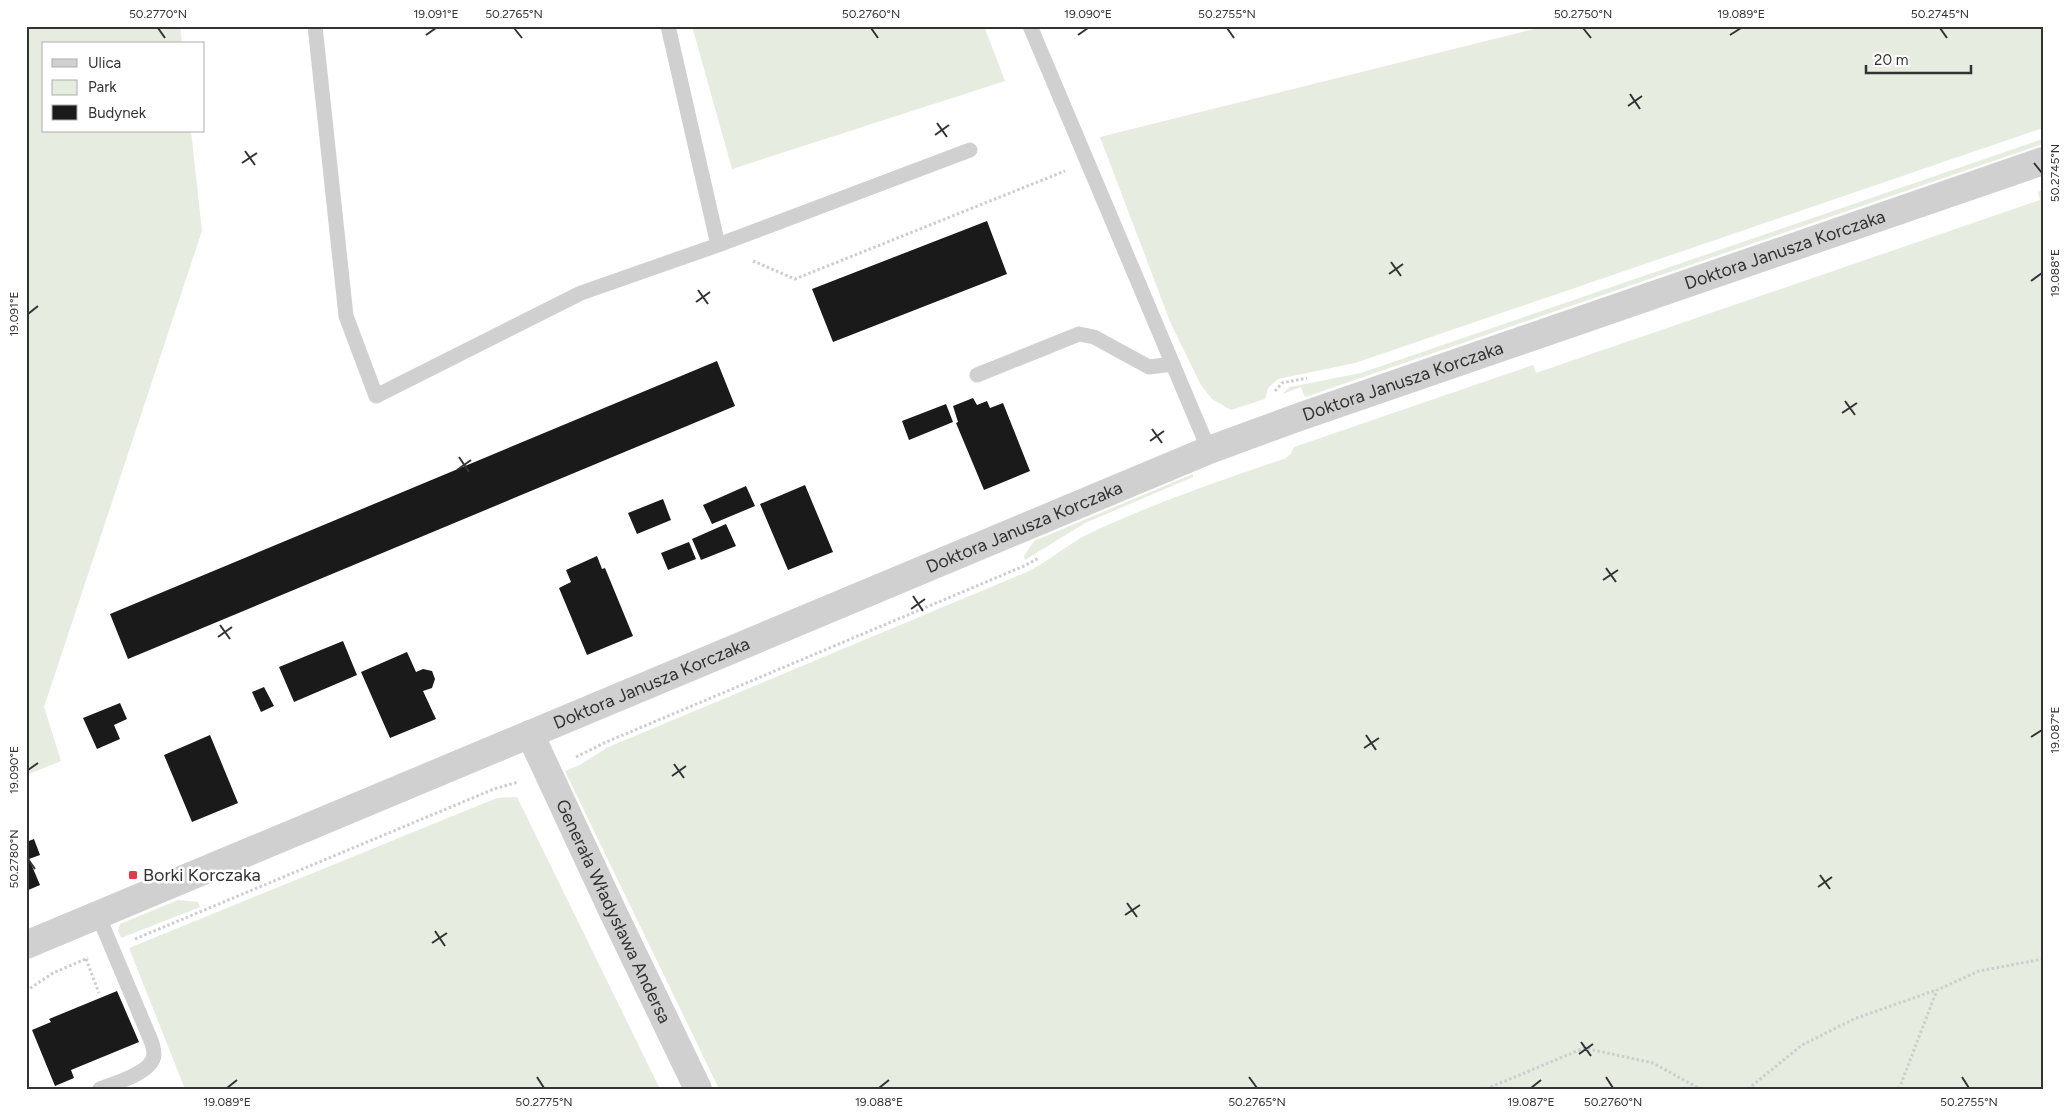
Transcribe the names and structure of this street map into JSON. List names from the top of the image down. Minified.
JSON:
{"streets":{"street":["Doktora Janusza Korczaka","Generała Władysława Andersa"]},"crossings":[["Doktora Janusza Korczaka","Generała Władysława Andersa"]],"places":{"transit":["Borki Korczaka"]},"legend":["Ulica","Park","Budynek"],"scale_bar":"20 m","coordinates":["50.2770°N","19.091°E","50.2765°N","50.2760°N","19.090°E","50.2755°N","50.2750°N","19.089°E","50.2745°N","19.088°E","19.087°E","50.2780°N","50.2775°N"]}
